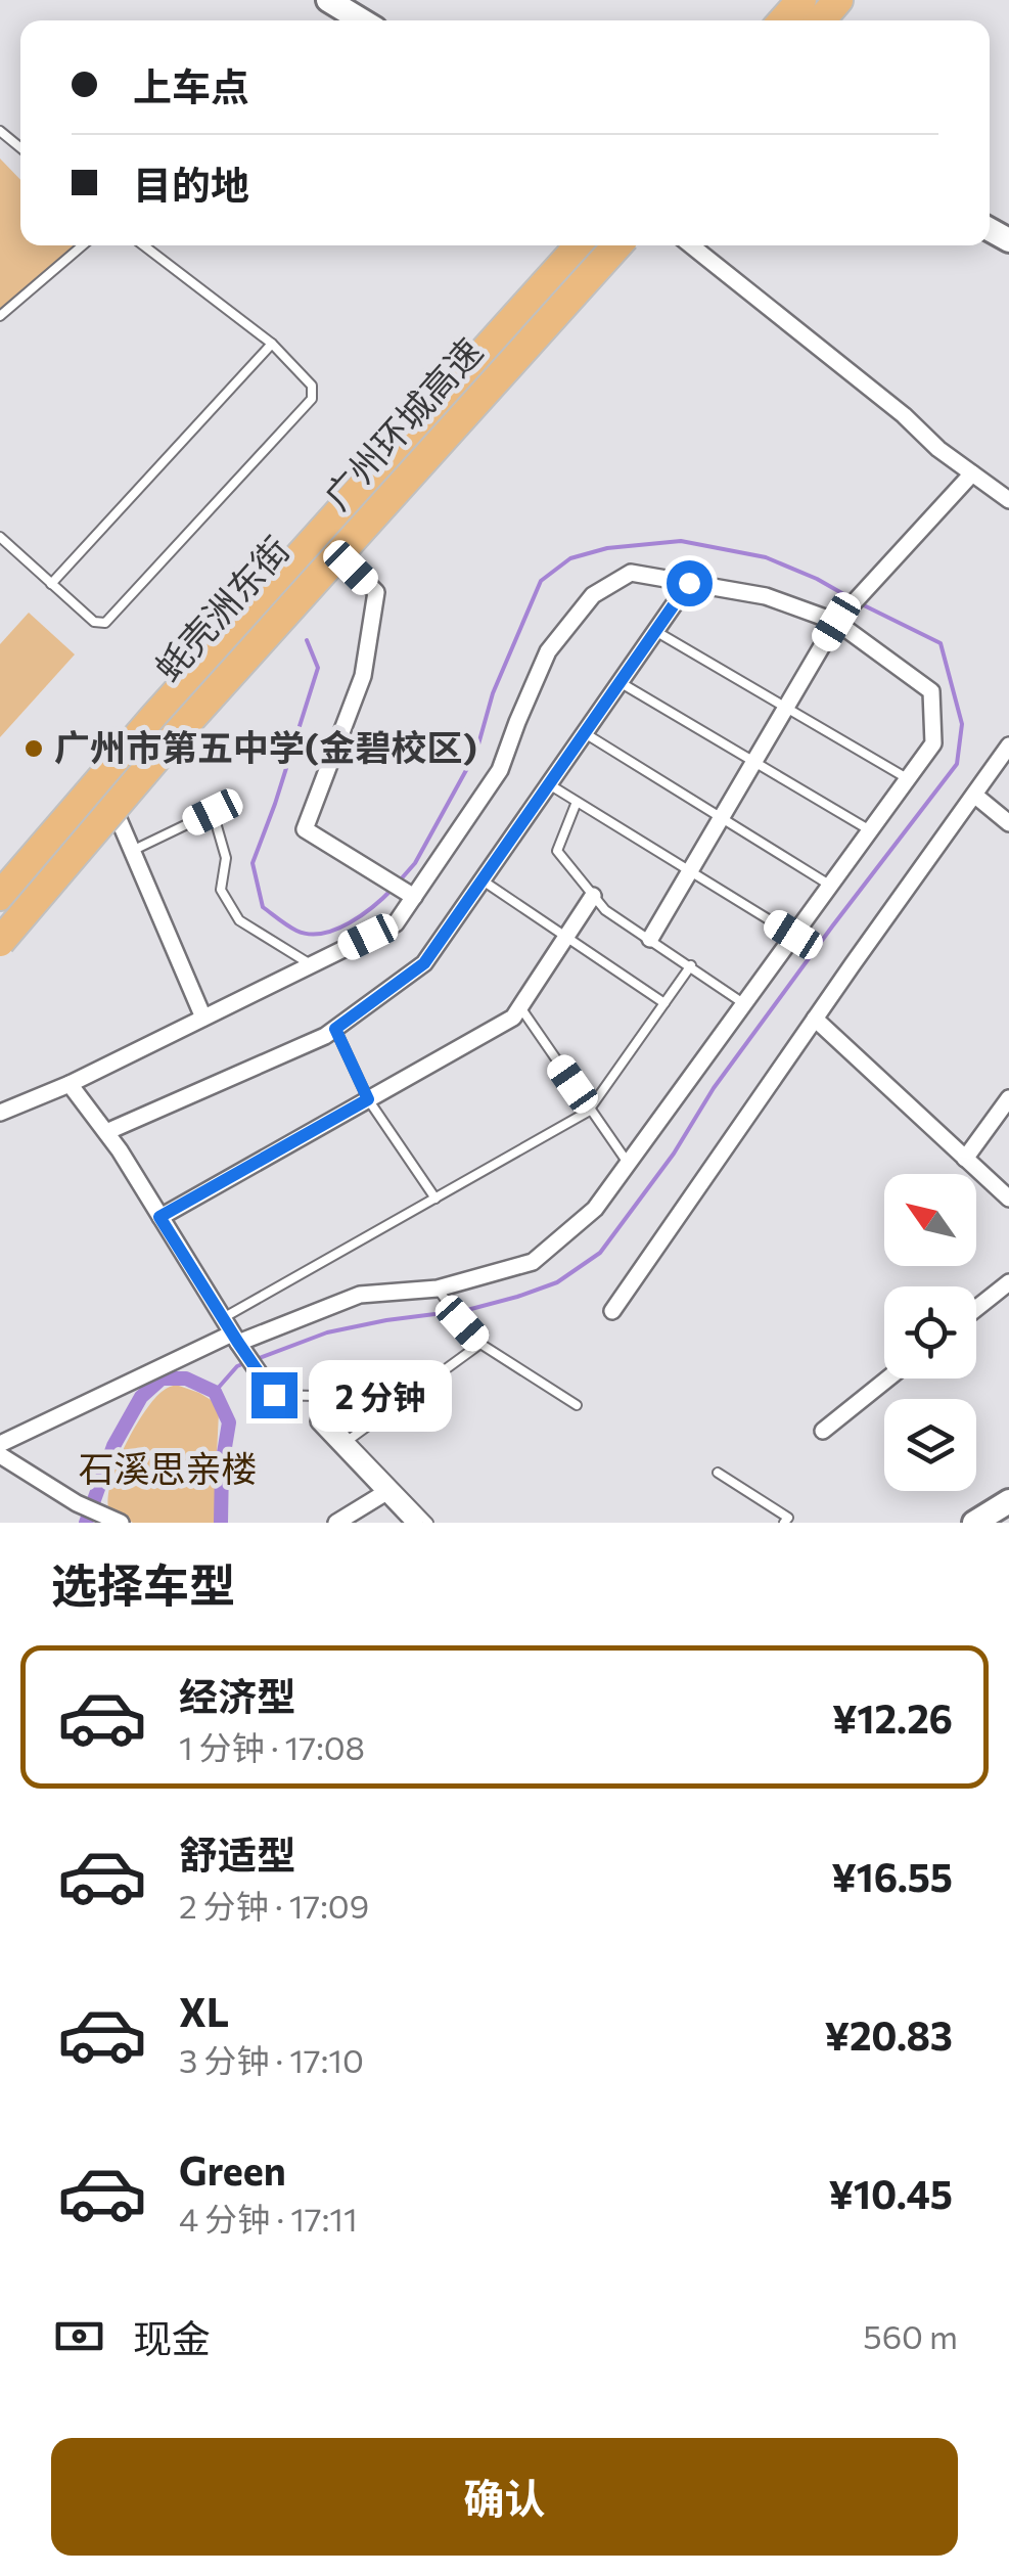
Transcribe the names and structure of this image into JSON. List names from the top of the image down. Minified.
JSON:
{"streets":{"highway":["广州环城高速"],"street":["蚝壳洲东街"]},"parks":["石溪思亲楼"],"places":["广州市第五中学(金碧校区)"],"north":"top left","page":{"banner":["上车点","目的地"],"bubble":"2 分钟","heading":"选择车型","list":[{"name":"经济型","note":"1 分钟 · 17:08","value":"¥12.26"},{"name":"舒适型","note":"2 分钟 · 17:09","value":"¥16.55"},{"name":"XL","note":"3 分钟 · 17:10","value":"¥20.83"},{"name":"Green","note":"4 分钟 · 17:11","value":"¥10.45"}],"pay":["现金","560 m"],"buttons":"确认"}}
